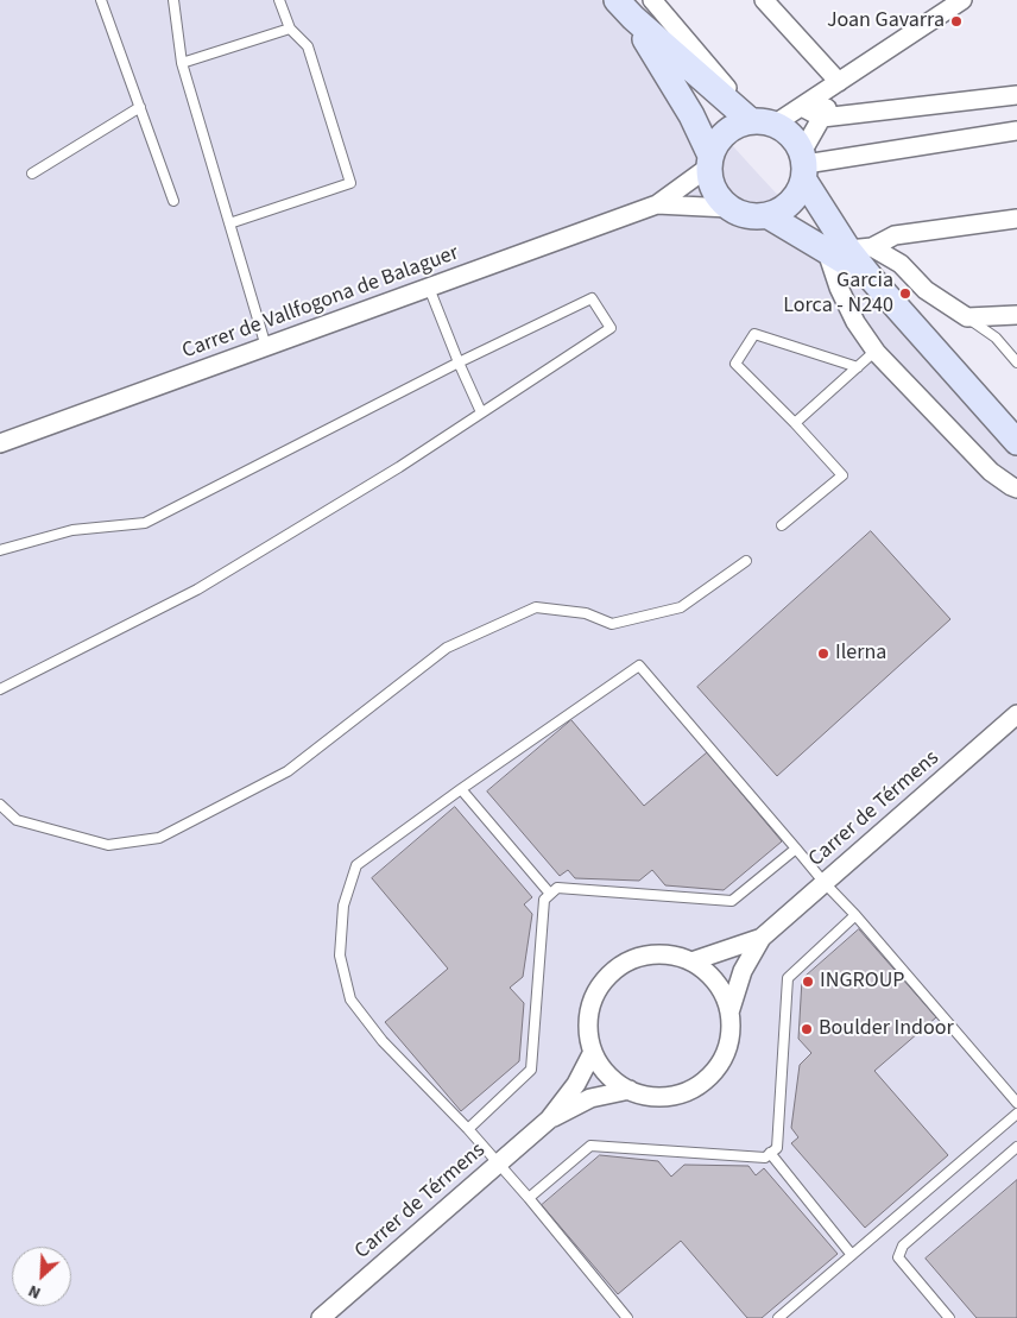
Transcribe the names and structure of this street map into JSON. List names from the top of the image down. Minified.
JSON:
{"streets":{"street":["Carrer de Vallfogona de Balaguer","Carrer de Térmens"]},"places":["Joan Gavarra","Garcia Lorca - N240","Ilerna","INGROUP","Boulder Indoor"],"north":"bottom left"}
